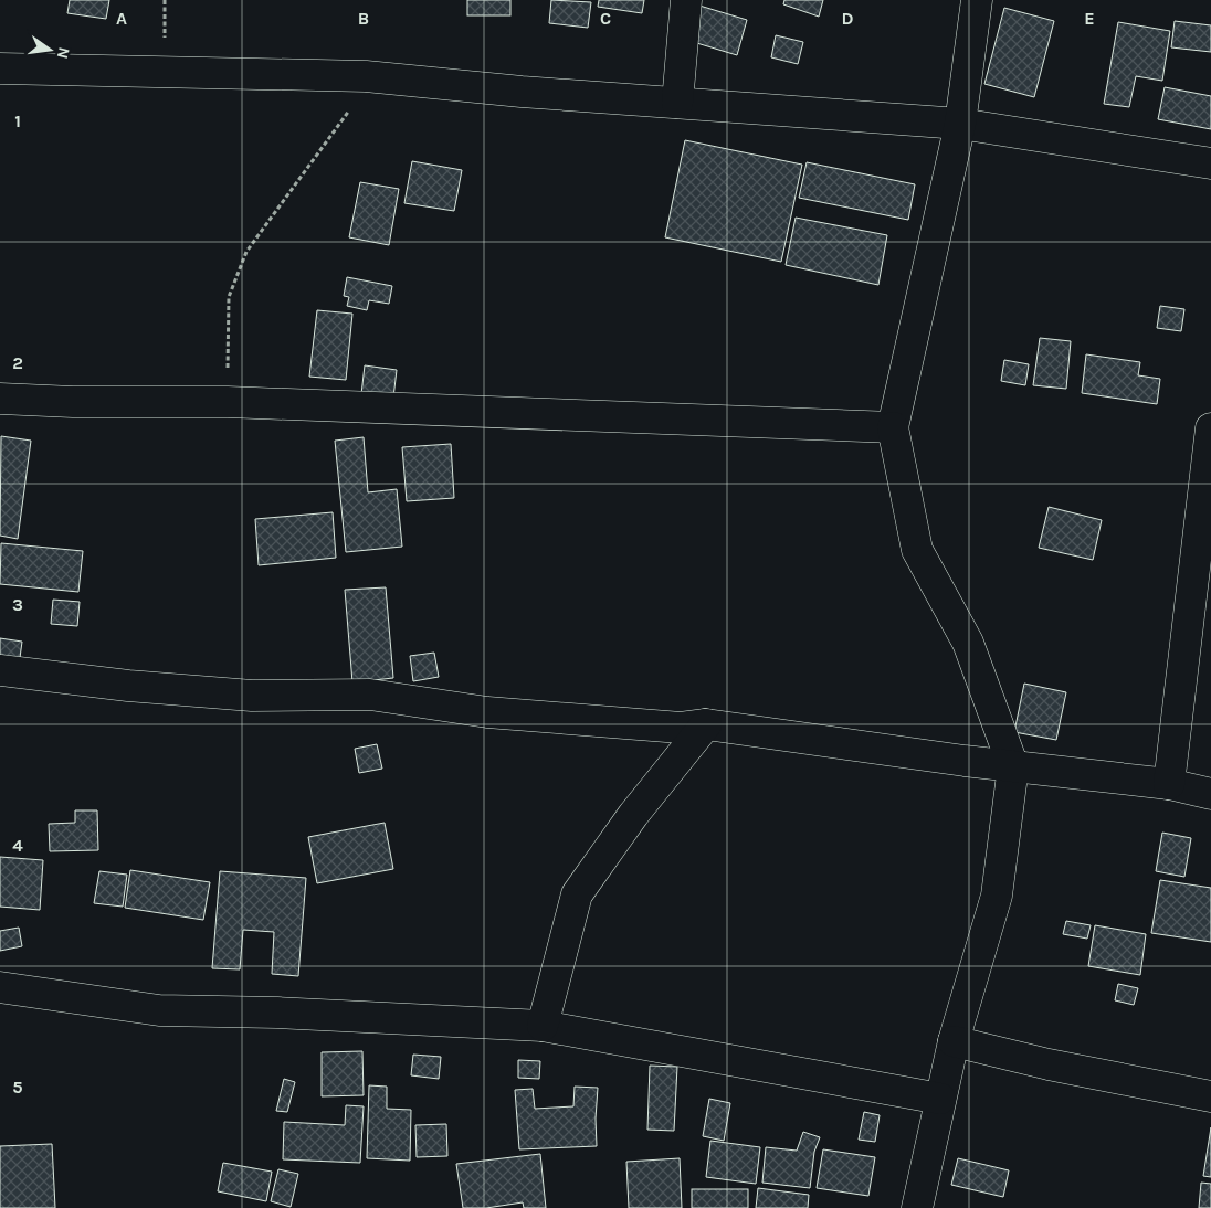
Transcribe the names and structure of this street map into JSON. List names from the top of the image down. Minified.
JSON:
{"north":"right","grid":{"columns":["A","B","C","D","E"],"rows":["1","2","3","4","5"]}}
